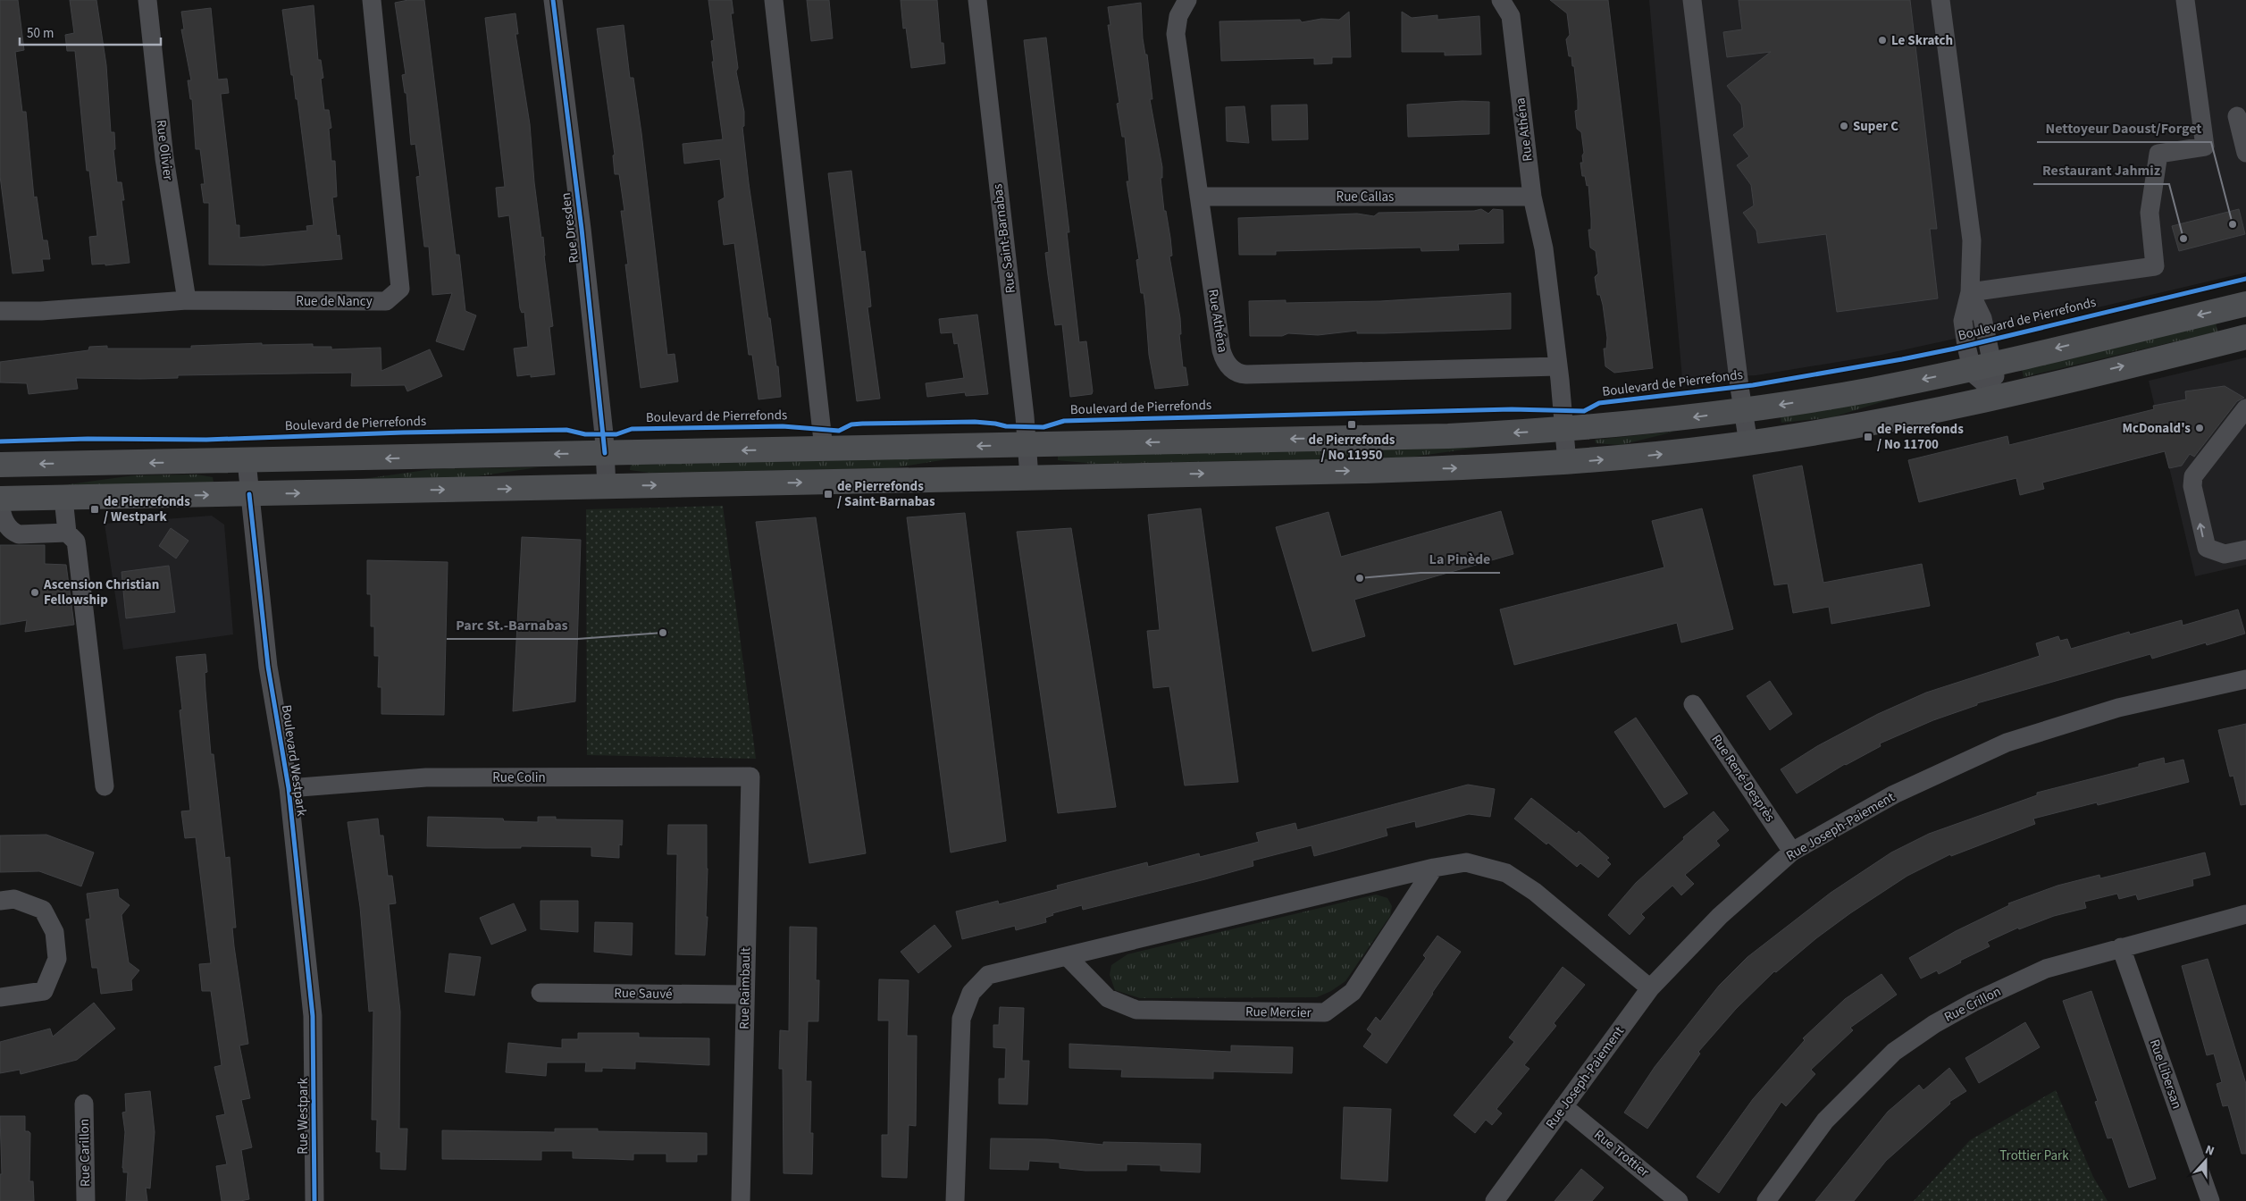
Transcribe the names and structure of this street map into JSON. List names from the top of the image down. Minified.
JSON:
{"streets":{"street":["Rue Athéna","Rue Olivier","Rue Callas","Rue Dresden","Rue Saint-Barnabas","Rue de Nancy","Boulevard Westpark","Rue Colin","Rue René-Desprès","Rue Joseph-Paiement","Rue Raimbault","Rue Sauvé","Rue Crillon","Rue Mercier","Rue Libersan","Rue Westpark","Rue Carillon","Rue Trottier"],"cycle path":["Boulevard de Pierrefonds"]},"crossings":[["Rue Athéna","Rue Callas"],["Rue Olivier","Rue de Nancy"],["Boulevard Westpark","Rue Colin"],["Boulevard Westpark","Rue Westpark"],["Rue Colin","Rue Raimbault"],["Rue René-Desprès","Rue Joseph-Paiement"],["Rue Joseph-Paiement","Rue Trottier"],["Rue Raimbault","Rue Sauvé"],["Rue Crillon","Rue Libersan"]],"parks":["Trottier Park"],"places":{"other":["Le Skratch","Super C","Nettoyeur Daoust/Forget","Restaurant Jahmiz","McDonald's","La Pinède","Ascension Christian Fellowship","Parc St.-Barnabas"],"transit":["de Pierrefonds / No 11950","de Pierrefonds / No 11700","de Pierrefonds / Saint-Barnabas","de Pierrefonds / Westpark"]},"scale_bar":"50 m","north":"top"}
